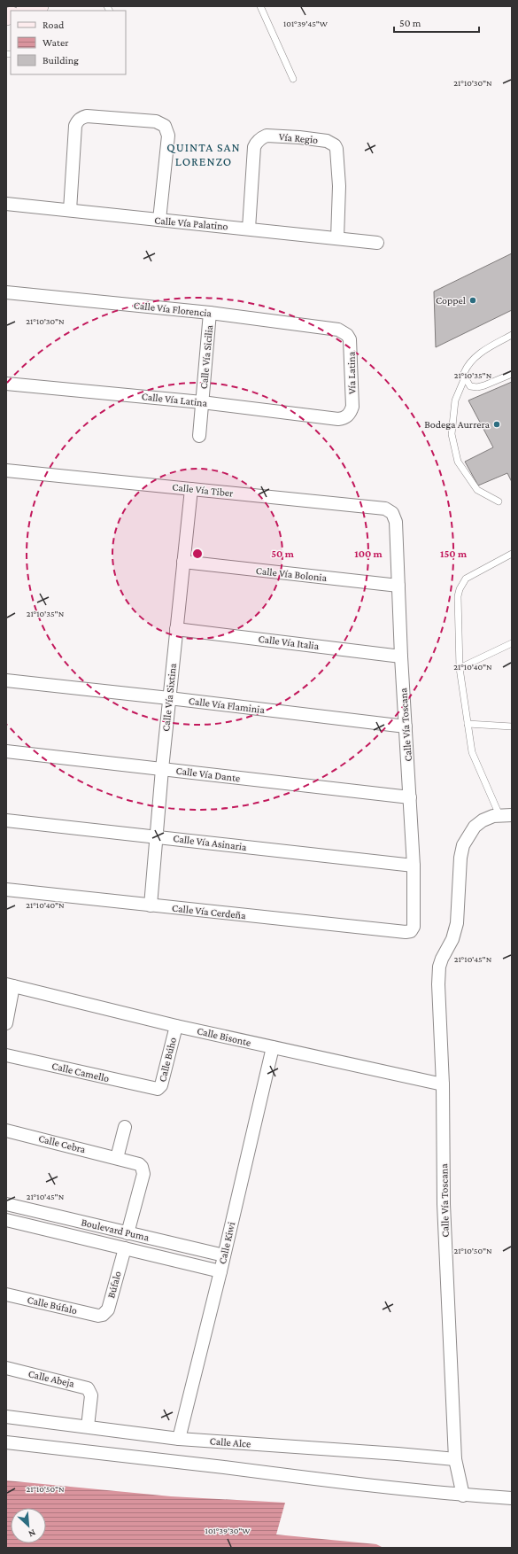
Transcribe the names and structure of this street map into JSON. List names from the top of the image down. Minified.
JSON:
{"streets":{"street":["Vía Regio","Calle Vía Palatino","Calle Vía Florencia","Calle Vía Sicilia","Vía Latina","Calle Vía Latina","Calle Vía Tiber","Calle Vía Bolonia","Calle Vía Italia","Calle Vía Sixtina","Calle Vía Flaminia","Calle Vía Toscana","Calle Vía Dante","Calle Vía Asinaria","Calle Vía Cerdeña","Calle Bisonte","Calle Búho","Calle Camello","Calle Cebra","Boulevard Puma","Calle Kiwi","Búfalo","Calle Búfalo","Calle Abeja","Calle Alce"]},"crossings":[["Vía Regio","Calle Vía Palatino"],["Calle Vía Florencia","Calle Vía Sicilia"],["Calle Vía Florencia","Vía Latina"],["Calle Vía Sicilia","Calle Vía Latina"],["Vía Latina","Calle Vía Latina"],["Calle Vía Tiber","Calle Vía Sixtina"],["Calle Vía Tiber","Calle Vía Toscana"],["Calle Vía Bolonia","Calle Vía Sixtina"],["Calle Vía Bolonia","Calle Vía Toscana"],["Calle Vía Italia","Calle Vía Sixtina"],["Calle Vía Italia","Calle Vía Toscana"],["Calle Vía Sixtina","Calle Vía Flaminia"],["Calle Vía Sixtina","Calle Vía Dante"],["Calle Vía Sixtina","Calle Vía Asinaria"],["Calle Vía Sixtina","Calle Vía Cerdeña"],["Calle Vía Flaminia","Calle Vía Toscana"],["Calle Vía Toscana","Calle Vía Dante"],["Calle Vía Toscana","Calle Vía Asinaria"],["Calle Vía Toscana","Calle Vía Cerdeña"],["Calle Vía Toscana","Calle Bisonte"],["Calle Vía Toscana","Calle Alce"],["Calle Bisonte","Calle Búho"],["Calle Bisonte","Calle Kiwi"],["Calle Búho","Calle Camello"],["Calle Cebra","Boulevard Puma"],["Boulevard Puma","Calle Kiwi"],["Boulevard Puma","Búfalo"],["Calle Kiwi","Calle Alce"],["Búfalo","Calle Búfalo"],["Calle Abeja","Calle Alce"]],"districts":["QUINTA SAN LORENZO"],"places":["Coppel","Bodega Aurrera"],"legend":["Road","Water","Building"],"scale_bar":"50 m","north":"bottom right","coordinates":["101°39'45\"W","21°10'30\"N","21°10'35\"N","21°10'40\"N","21°10'45\"N","21°10'50\"N","101°39'30\"W"],"rings":["50 m","100 m","150 m"]}
